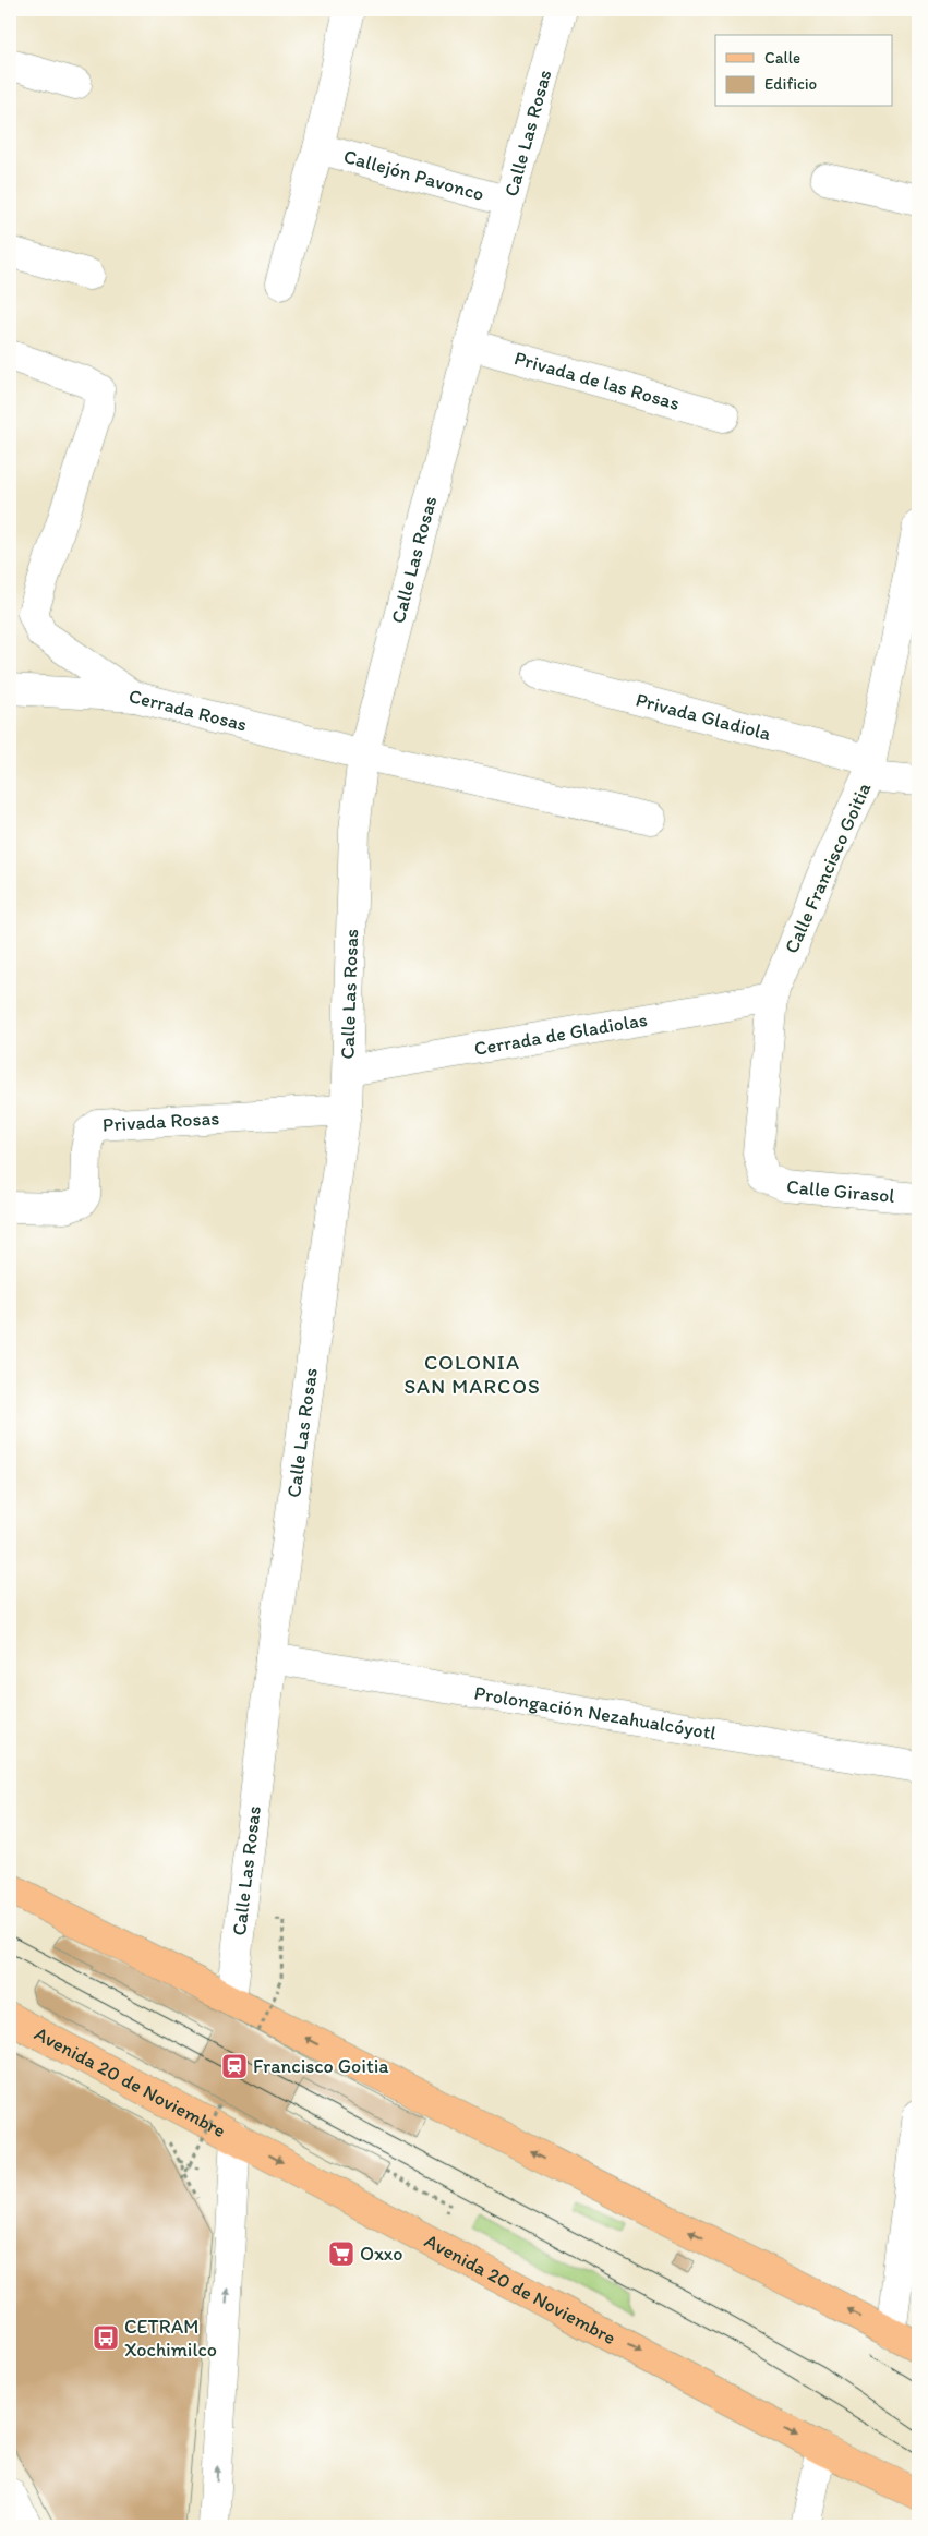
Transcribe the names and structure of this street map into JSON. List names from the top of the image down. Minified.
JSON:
{"streets":{"main road":["Avenida 20 de Noviembre"],"street":["Calle Las Rosas","Callejón Pavonco","Privada de las Rosas","Cerrada Rosas","Privada Gladiola","Calle Francisco Goitia","Cerrada de Gladiolas","Privada Rosas","Calle Girasol","Prolongación Nezahualcóyotl"]},"crossings":[["Calle Las Rosas","Callejón Pavonco"],["Calle Las Rosas","Privada de las Rosas"],["Calle Las Rosas","Cerrada Rosas"],["Calle Las Rosas","Cerrada de Gladiolas"],["Calle Las Rosas","Privada Rosas"],["Calle Las Rosas","Prolongación Nezahualcóyotl"],["Privada Gladiola","Calle Francisco Goitia"],["Calle Francisco Goitia","Cerrada de Gladiolas"],["Calle Francisco Goitia","Calle Girasol"]],"districts":["COLONIA SAN MARCOS"],"places":{"station":["Francisco Goitia"],"supermarket":["Oxxo"],"bus stop":["CETRAM Xochimilco"]},"legend":["Calle","Edificio"]}
